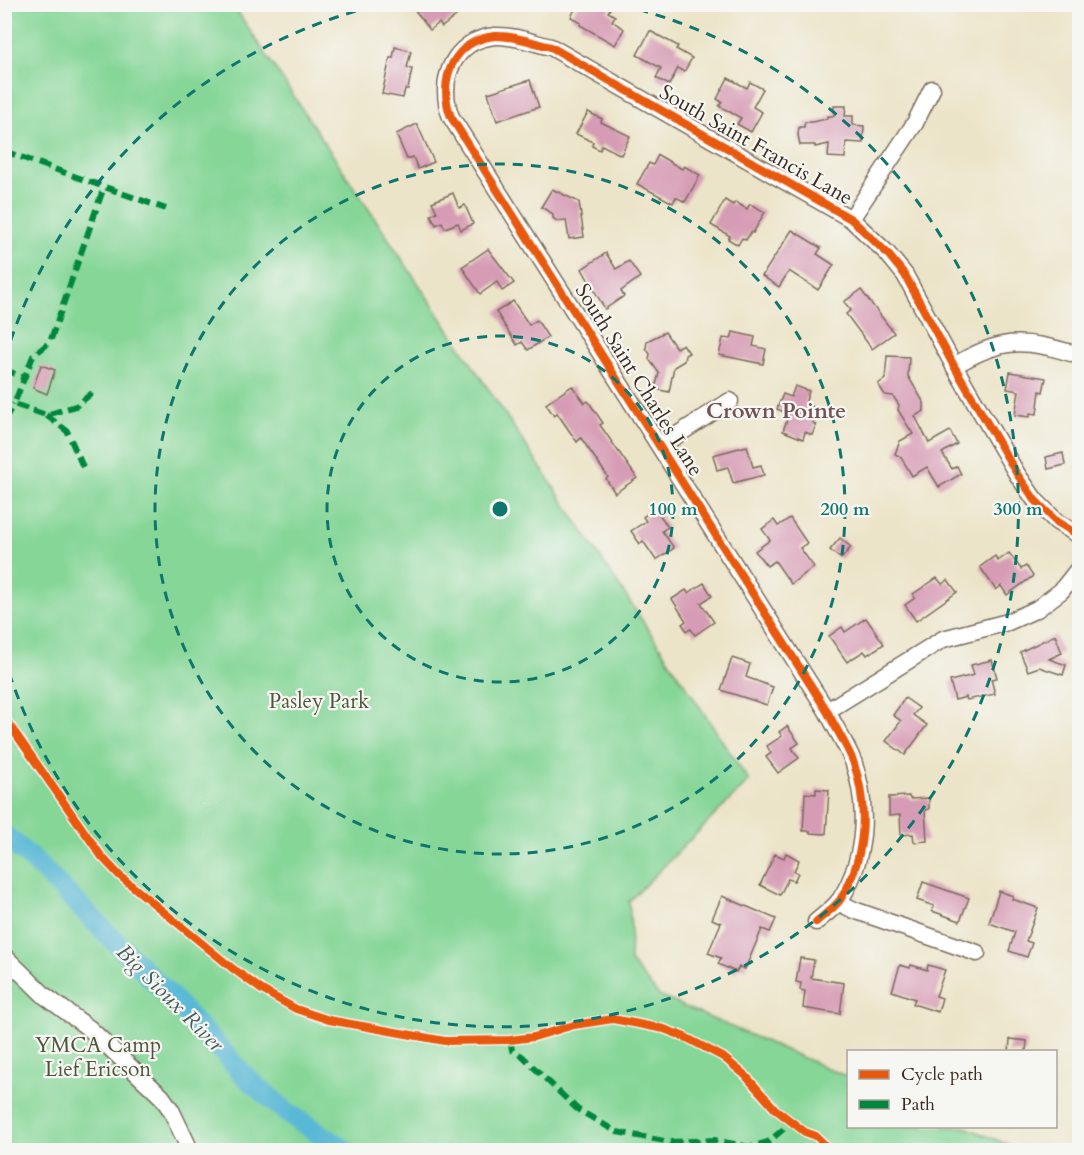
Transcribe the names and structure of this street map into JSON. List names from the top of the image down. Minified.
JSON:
{"streets":{"street":["South Saint Francis Lane","South Saint Charles Lane"]},"crossings":[["South Saint Francis Lane","South Saint Charles Lane"]],"districts":["Crown Pointe"],"water":["Big Sioux River"],"parks":["Pasley Park","YMCA Camp Lief Ericson"],"legend":["Cycle path","Path"],"rings":["100 m","200 m","300 m"]}
